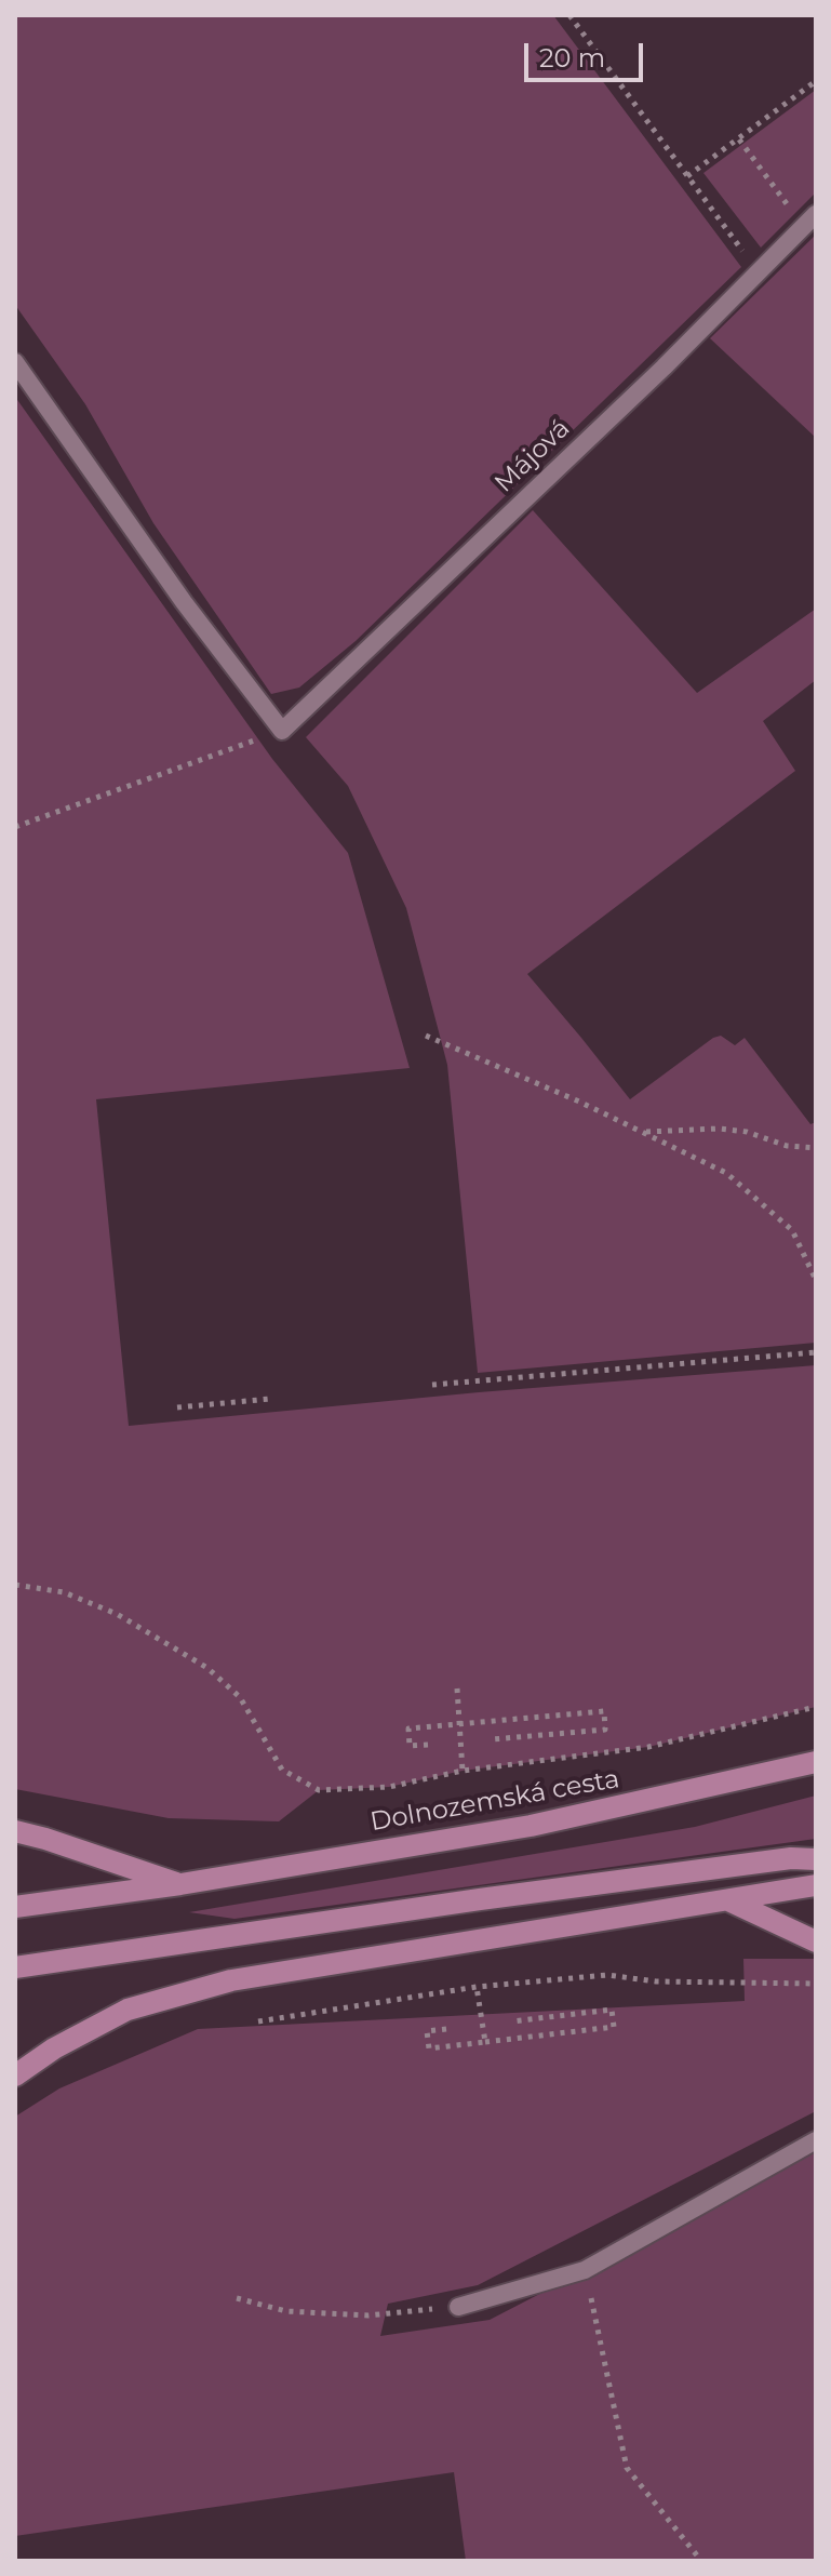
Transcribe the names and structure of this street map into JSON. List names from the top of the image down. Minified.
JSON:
{"streets":{"main road":["Dolnozemská cesta"],"street":["Májová"]},"scale_bar":"20 m"}
